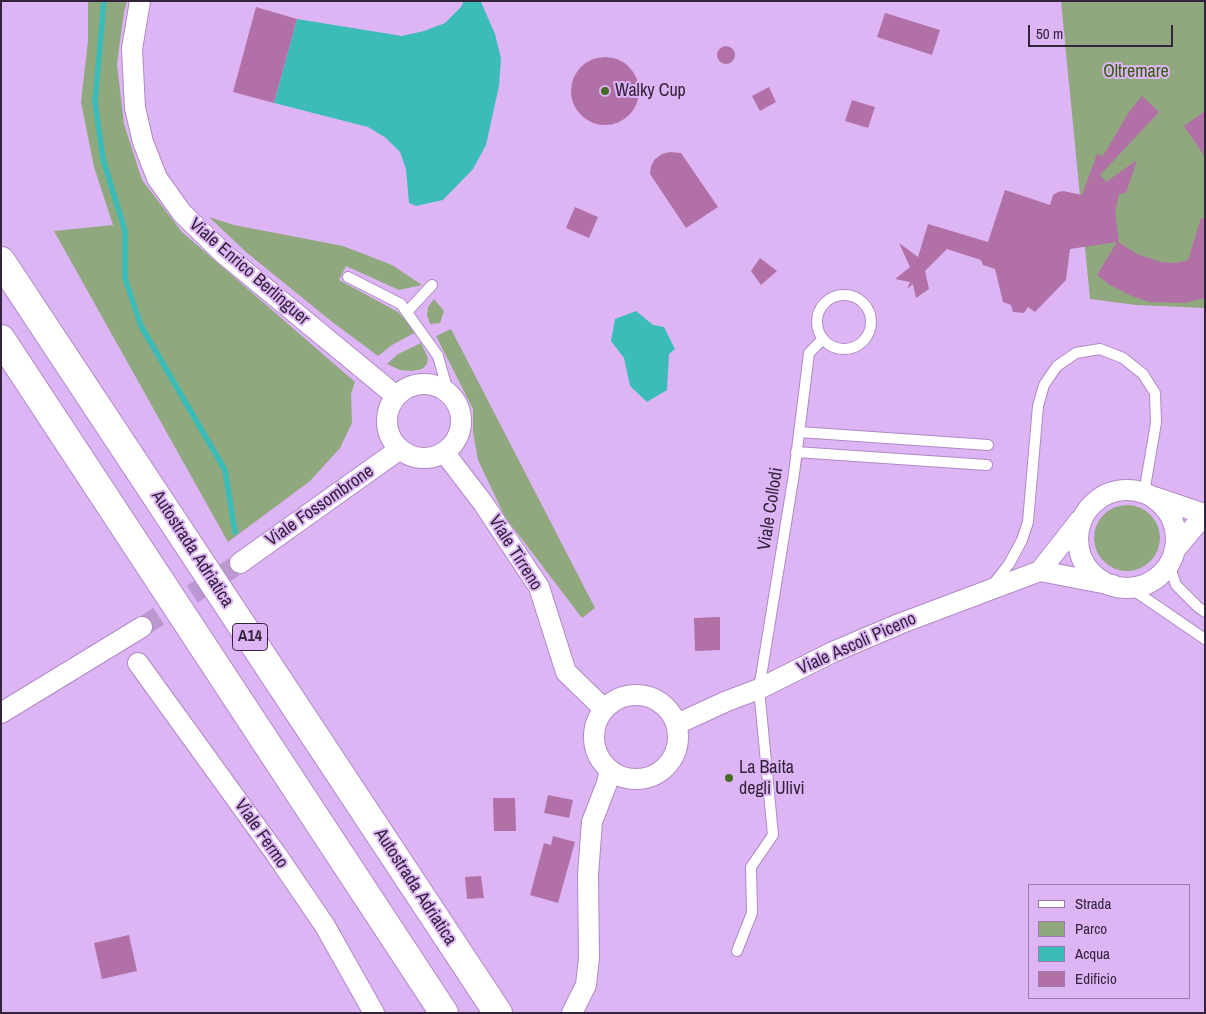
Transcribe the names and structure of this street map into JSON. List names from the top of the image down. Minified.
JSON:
{"streets":{"highway":["Autostrada Adriatica","A14"],"street":["Viale Enrico Berlinguer","Viale Fossombrone","Viale Tirreno","Viale Ascoli Piceno","Viale Fermo"],"lane":["Viale Collodi"]},"crossings":[["Viale Enrico Berlinguer","Viale Fossombrone"],["Viale Enrico Berlinguer","Viale Tirreno"],["Viale Fossombrone","Viale Tirreno"],["Viale Collodi","Viale Ascoli Piceno"],["Viale Tirreno","Viale Ascoli Piceno"]],"parks":["Oltremare"],"places":["Walky Cup","La Baita degli Ulivi"],"legend":["Strada","Parco","Acqua","Edificio"],"scale_bar":"50 m"}
